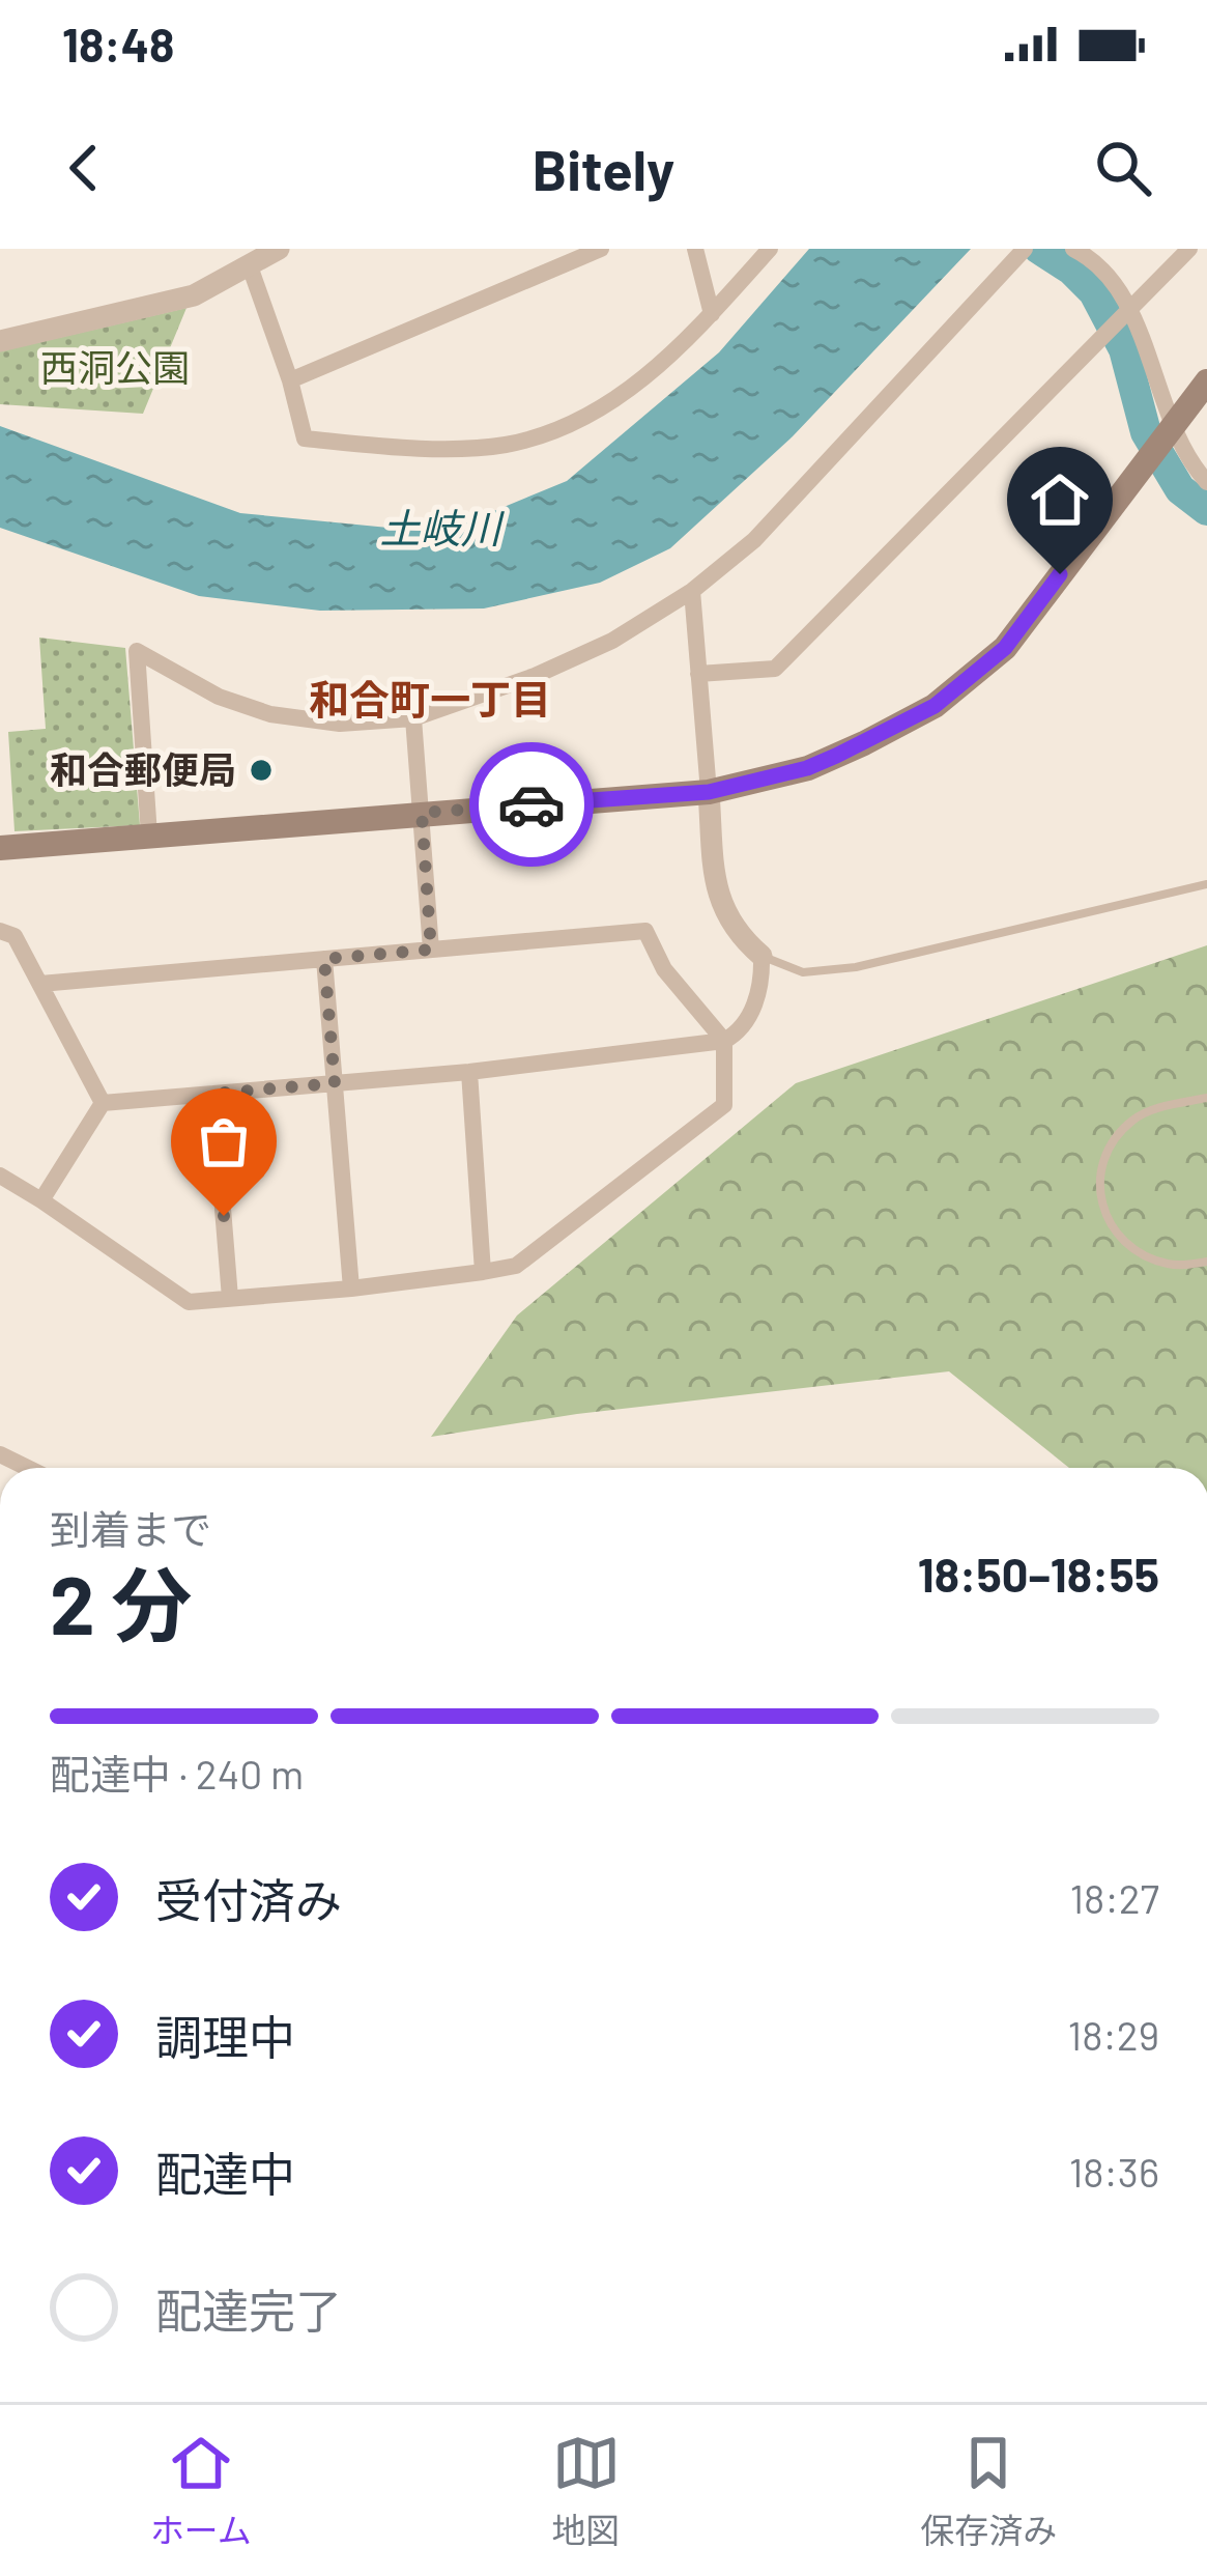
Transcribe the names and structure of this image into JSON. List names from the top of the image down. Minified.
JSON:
{"districts":["和合町一丁目"],"water":["土岐川"],"parks":["西洞公園"],"places":["和合郵便局"],"page":{"status":"18:48","header":"Bitely","heading":["2 分","到着まで","18:50–18:55"],"bar":"配達中 · 240 m","list":[["受付済み","18:27"],["調理中","18:29"],["配達中","18:36"],"配達完了"],"tabs":["ホーム","地図","保存済み"]}}
